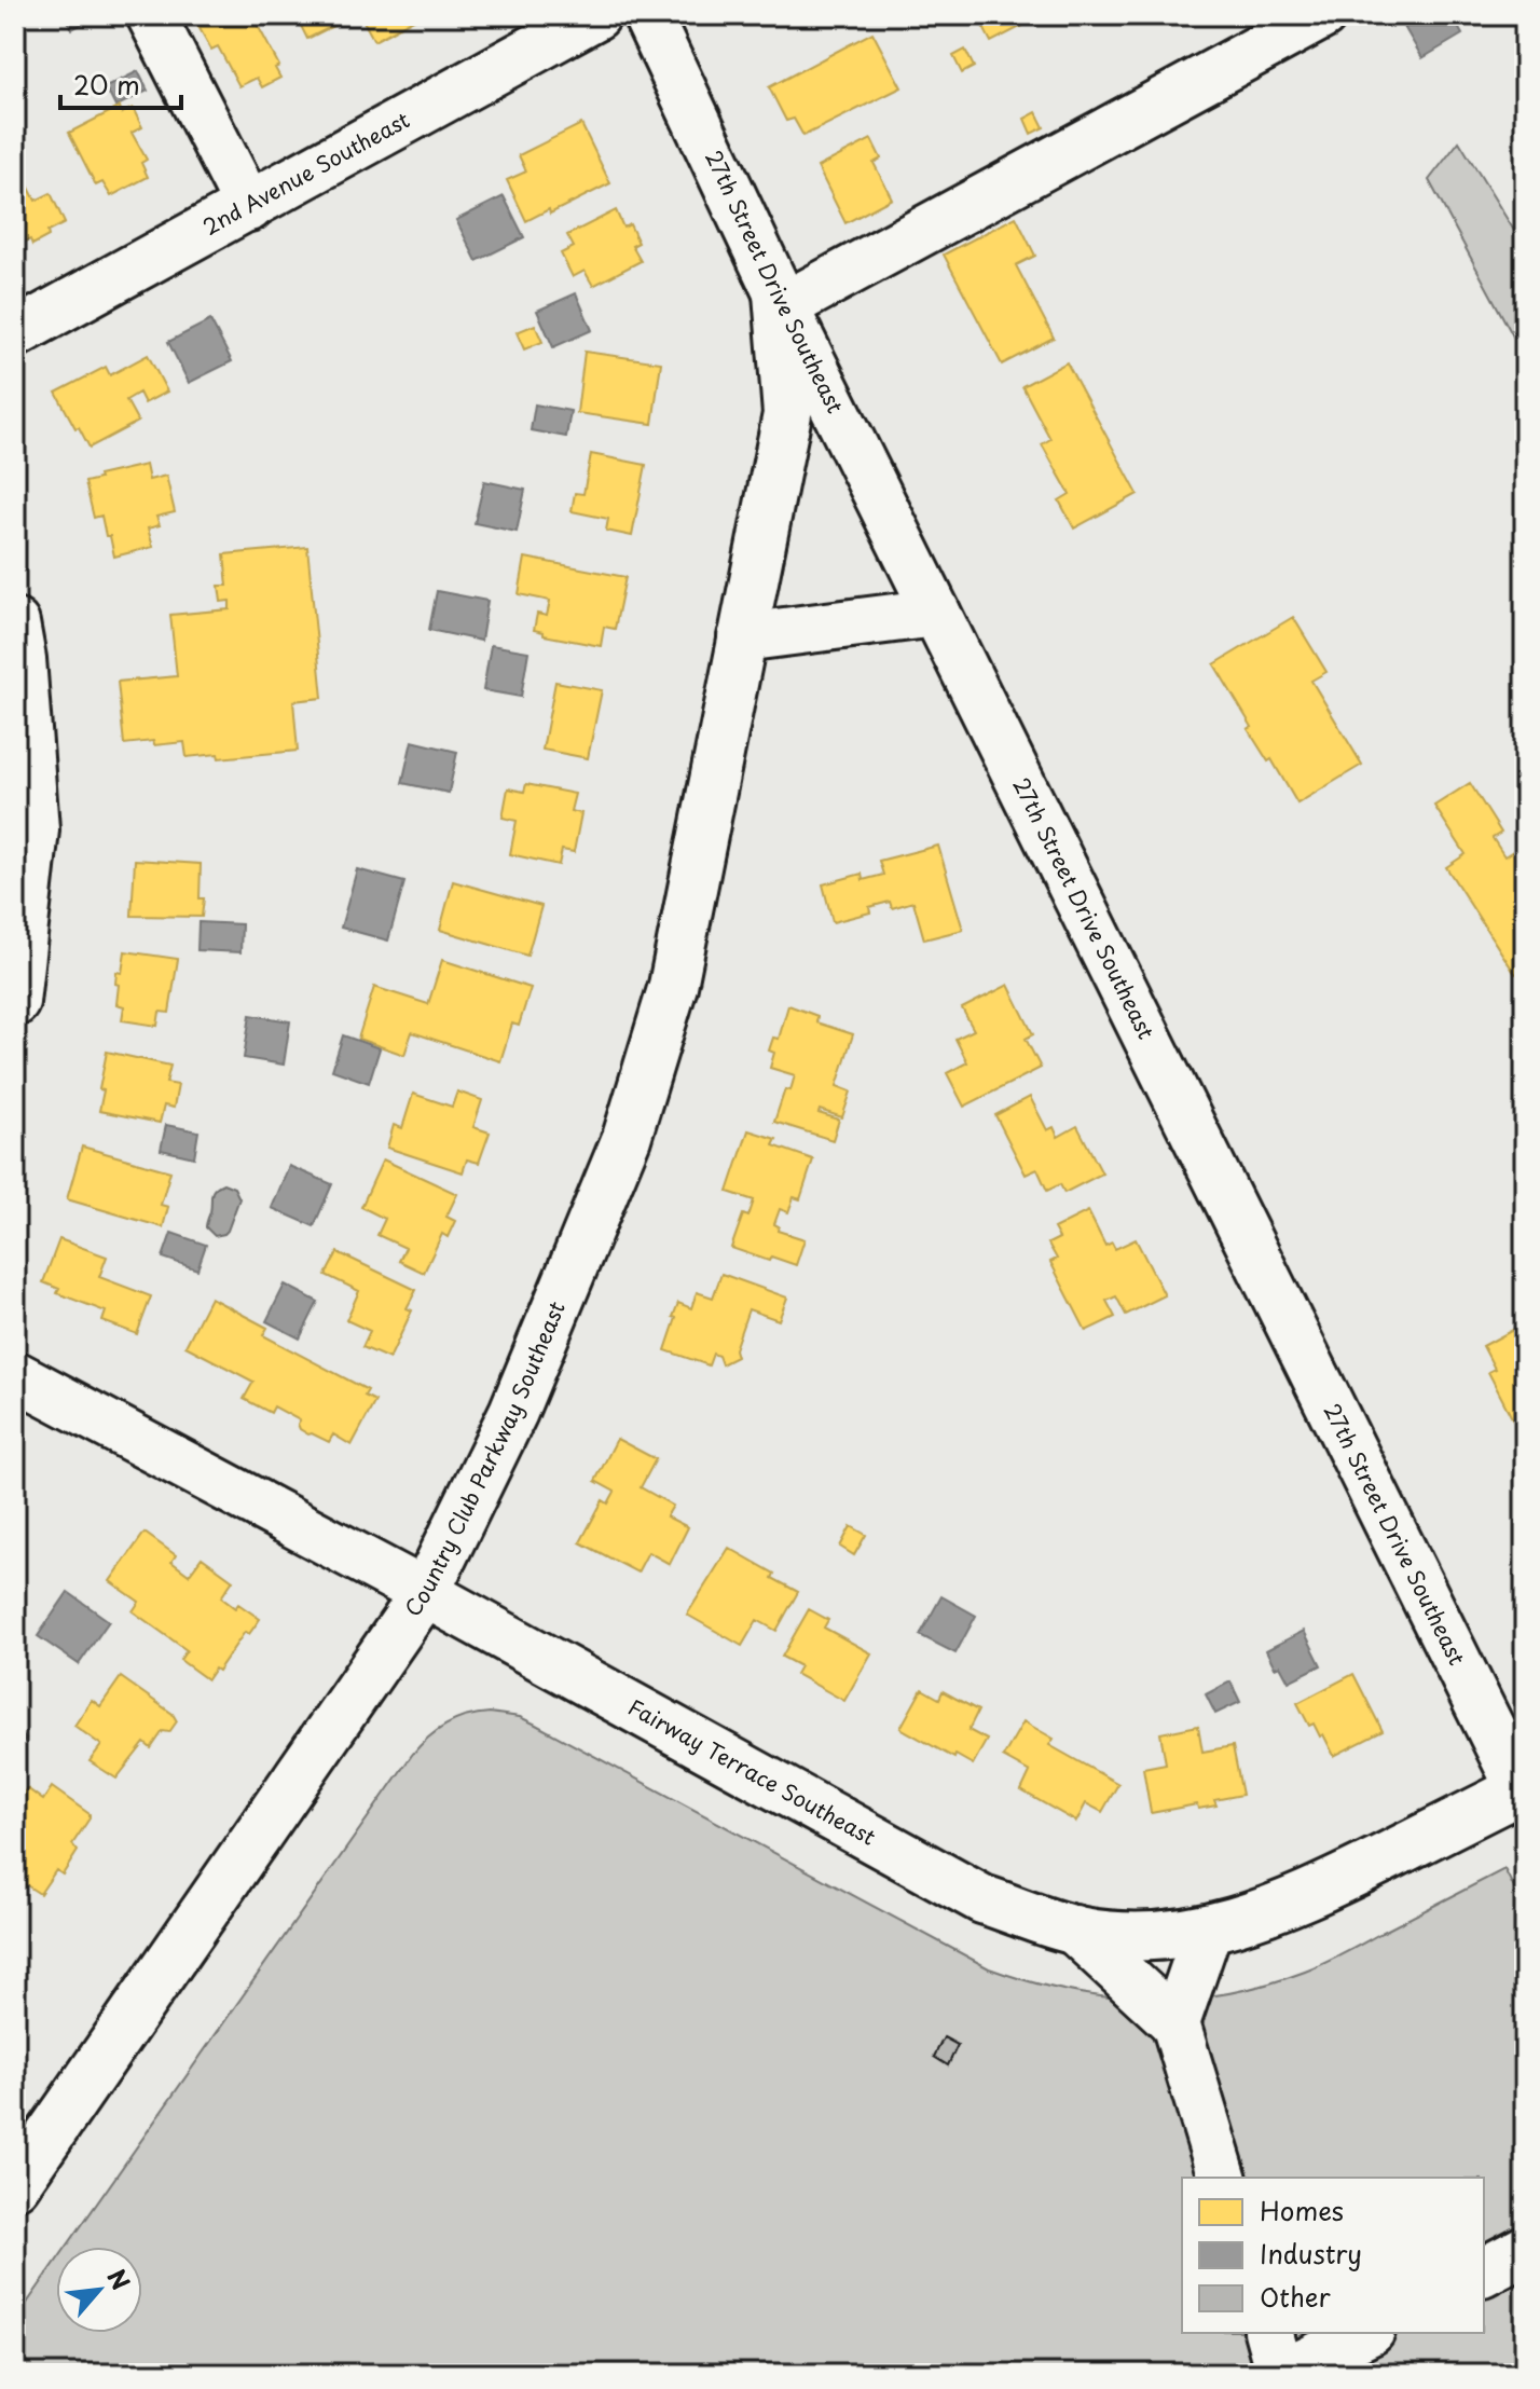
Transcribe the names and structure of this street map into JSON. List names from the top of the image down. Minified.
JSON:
{"streets":{"street":["2nd Avenue Southeast","27th Street Drive Southeast","Country Club Parkway Southeast","Fairway Terrace Southeast"]},"crossings":[["27th Street Drive Southeast","Country Club Parkway Southeast"],["27th Street Drive Southeast","Fairway Terrace Southeast"],["Country Club Parkway Southeast","Fairway Terrace Southeast"]],"legend":["Homes","Industry","Other"],"scale_bar":"20 m","north":"top right"}
